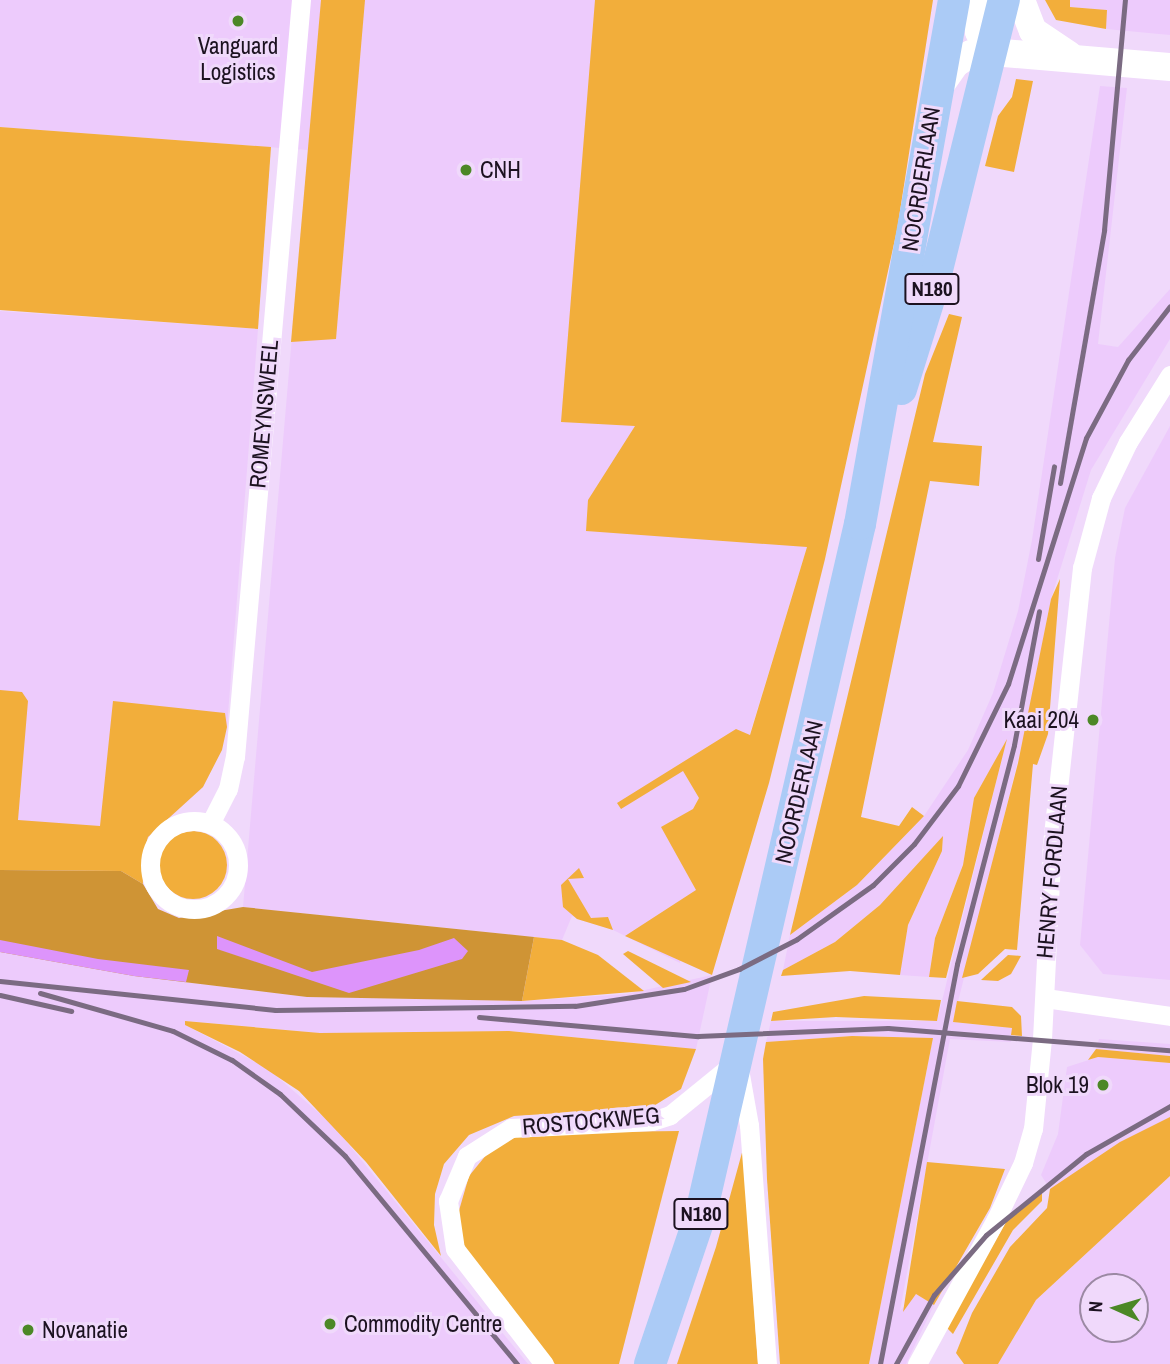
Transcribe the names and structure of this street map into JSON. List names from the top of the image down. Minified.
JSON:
{"streets":{"main road":["NOORDERLAAN","N180"],"street":["ROMEYNSWEEL","HENRY FORDLAAN","ROSTOCKWEG"]},"crossings":[["NOORDERLAAN","ROSTOCKWEG"]],"places":["Vanguard Logistics","CNH","Kaai 204","Blok 19","Commodity Centre","Novanatie"],"north":"left"}
